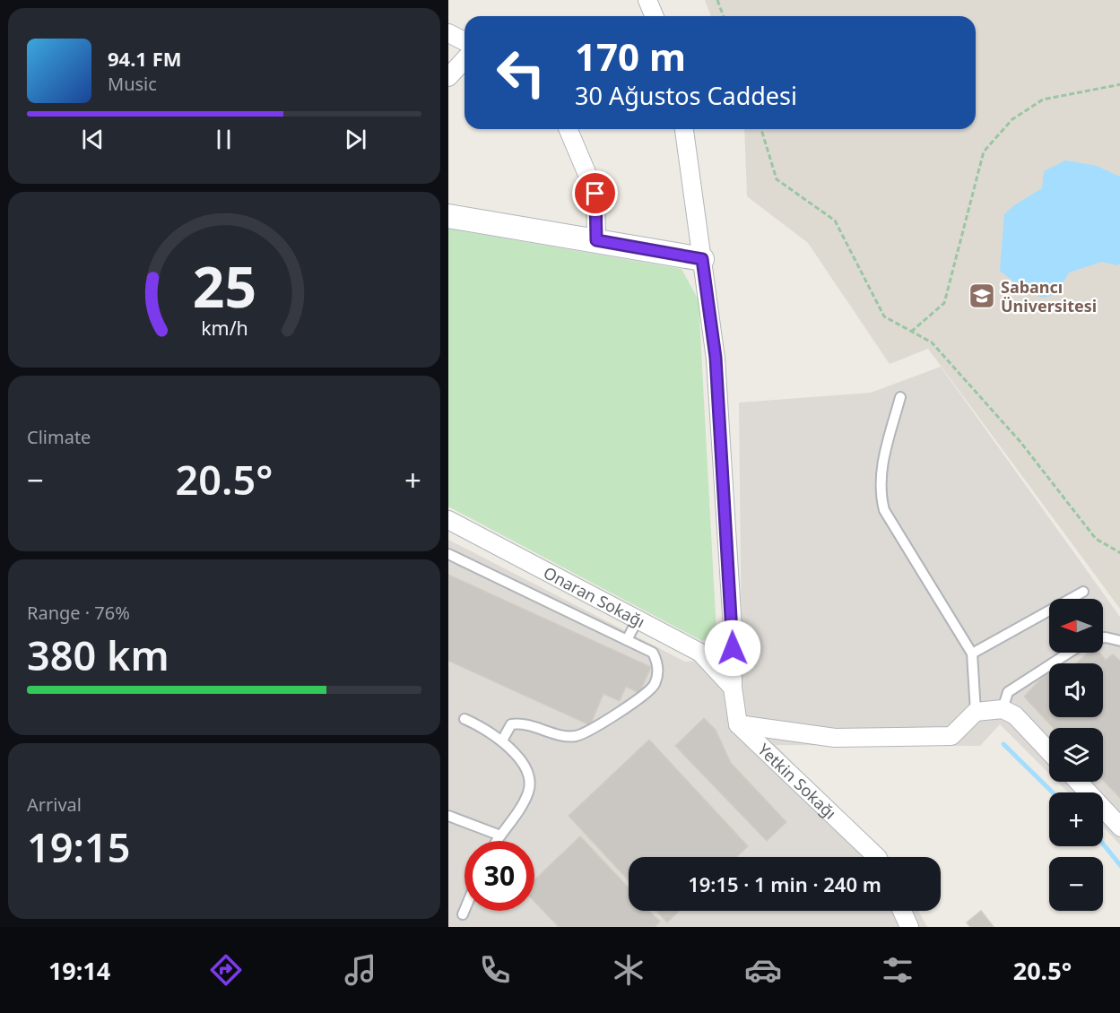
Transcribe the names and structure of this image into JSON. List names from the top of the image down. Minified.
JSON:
{"streets":{"street":["Onaran Sokağı","Yetkin Sokağı"]},"places":{"school or university":["Sabancı Üniversitesi"]},"north":"left","page":{"turn":["170 m","30 Ağustos Caddesi"],"song":["94.1 FM","Music"],"tile":["Climate",["Range · 76%","380 km"],["Arrival","19:15"]],"heat":["−","20.5°","+"],"map_buttons":["+","−"],"limit":"30","trip":"19:15 · 1 min · 240 m","tabs":["19:14","20.5°"],"gauge":["25","km/h"]}}
